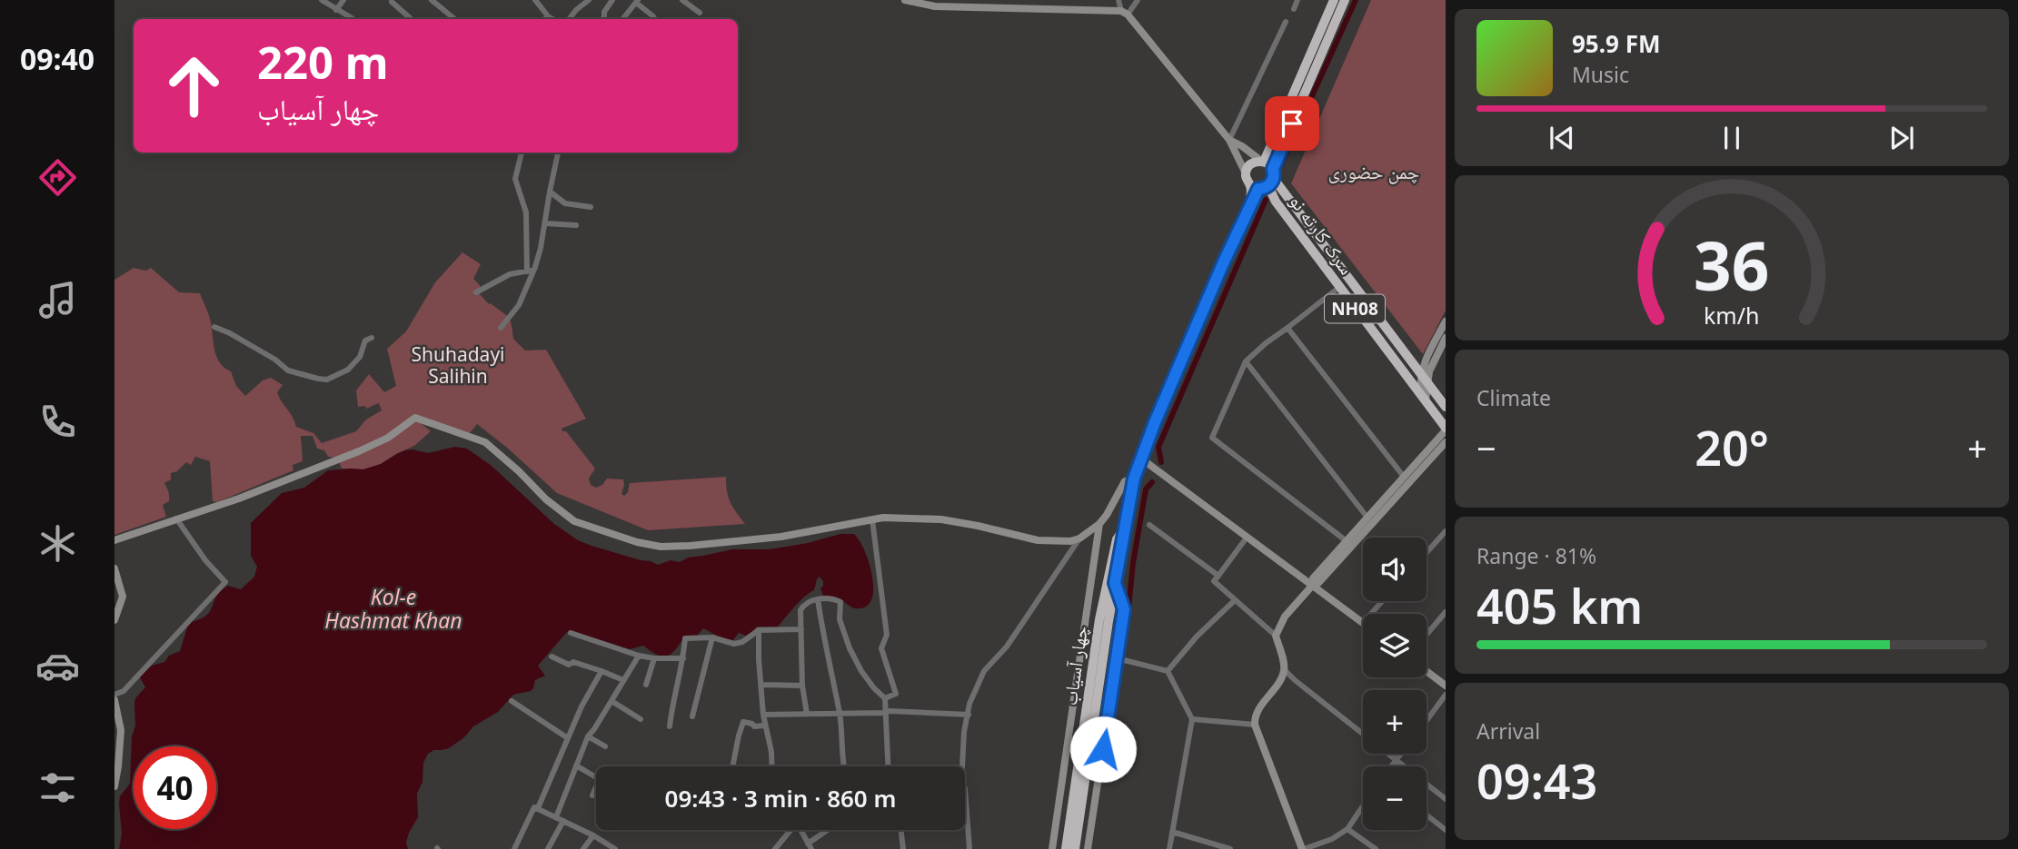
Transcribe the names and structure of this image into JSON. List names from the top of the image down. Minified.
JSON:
{"streets":{"highway":["سرک کارته نو","NH08","چهار آسیاب"]},"crossings":[["سرک کارته نو","چهار آسیاب"]],"water":["Kol-e Hashmat Khan"],"parks":["چمن حضوری","Shuhadayi Salihin"],"page":{"tabs":"09:40","turn":["220 m","چهار آسیاب"],"song":["95.9 FM","Music"],"tile":["Climate",["Range · 81%","405 km"],["Arrival","09:43"]],"heat":["−","20°","+"],"map_buttons":["+","−"],"limit":"40","trip":"09:43 · 3 min · 860 m","gauge":["36","km/h"]}}
